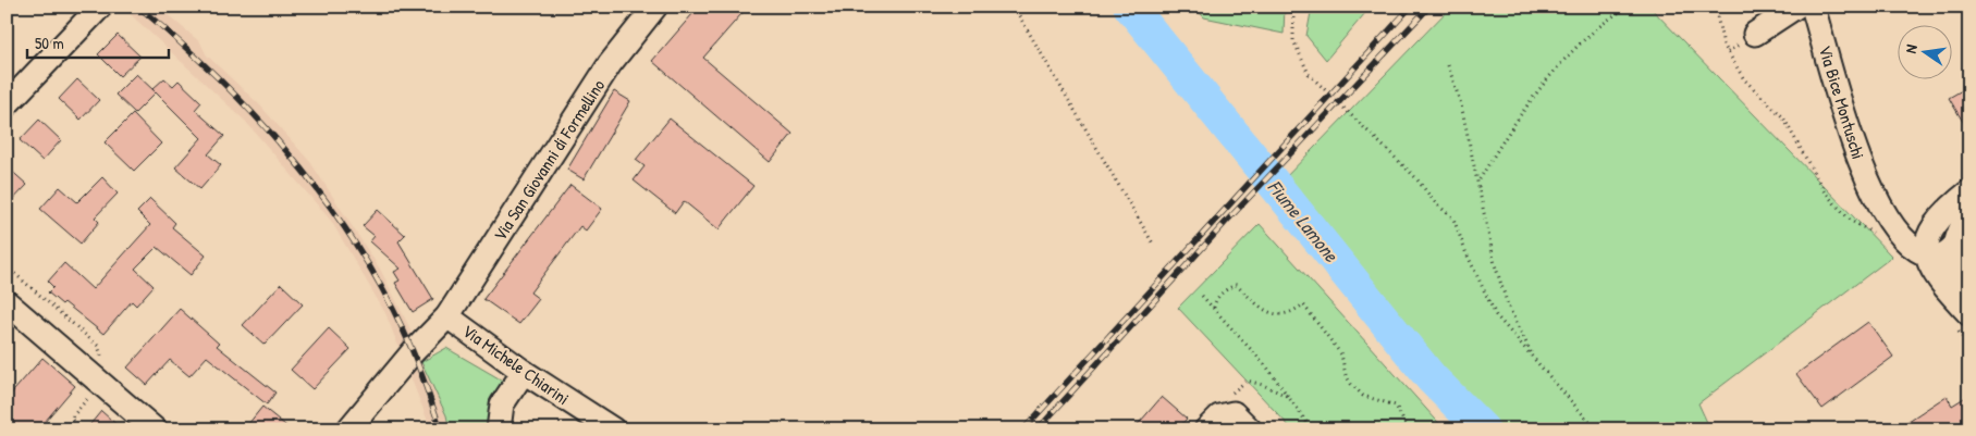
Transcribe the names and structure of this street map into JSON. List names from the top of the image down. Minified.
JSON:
{"streets":{"street":["Via Bice Montuschi","Via San Giovanni di Formellino","Via Michele Chiarini"]},"crossings":[["Via San Giovanni di Formellino","Via Michele Chiarini"]],"water":["Fiume Lamone"],"scale_bar":"50 m","north":"left"}
